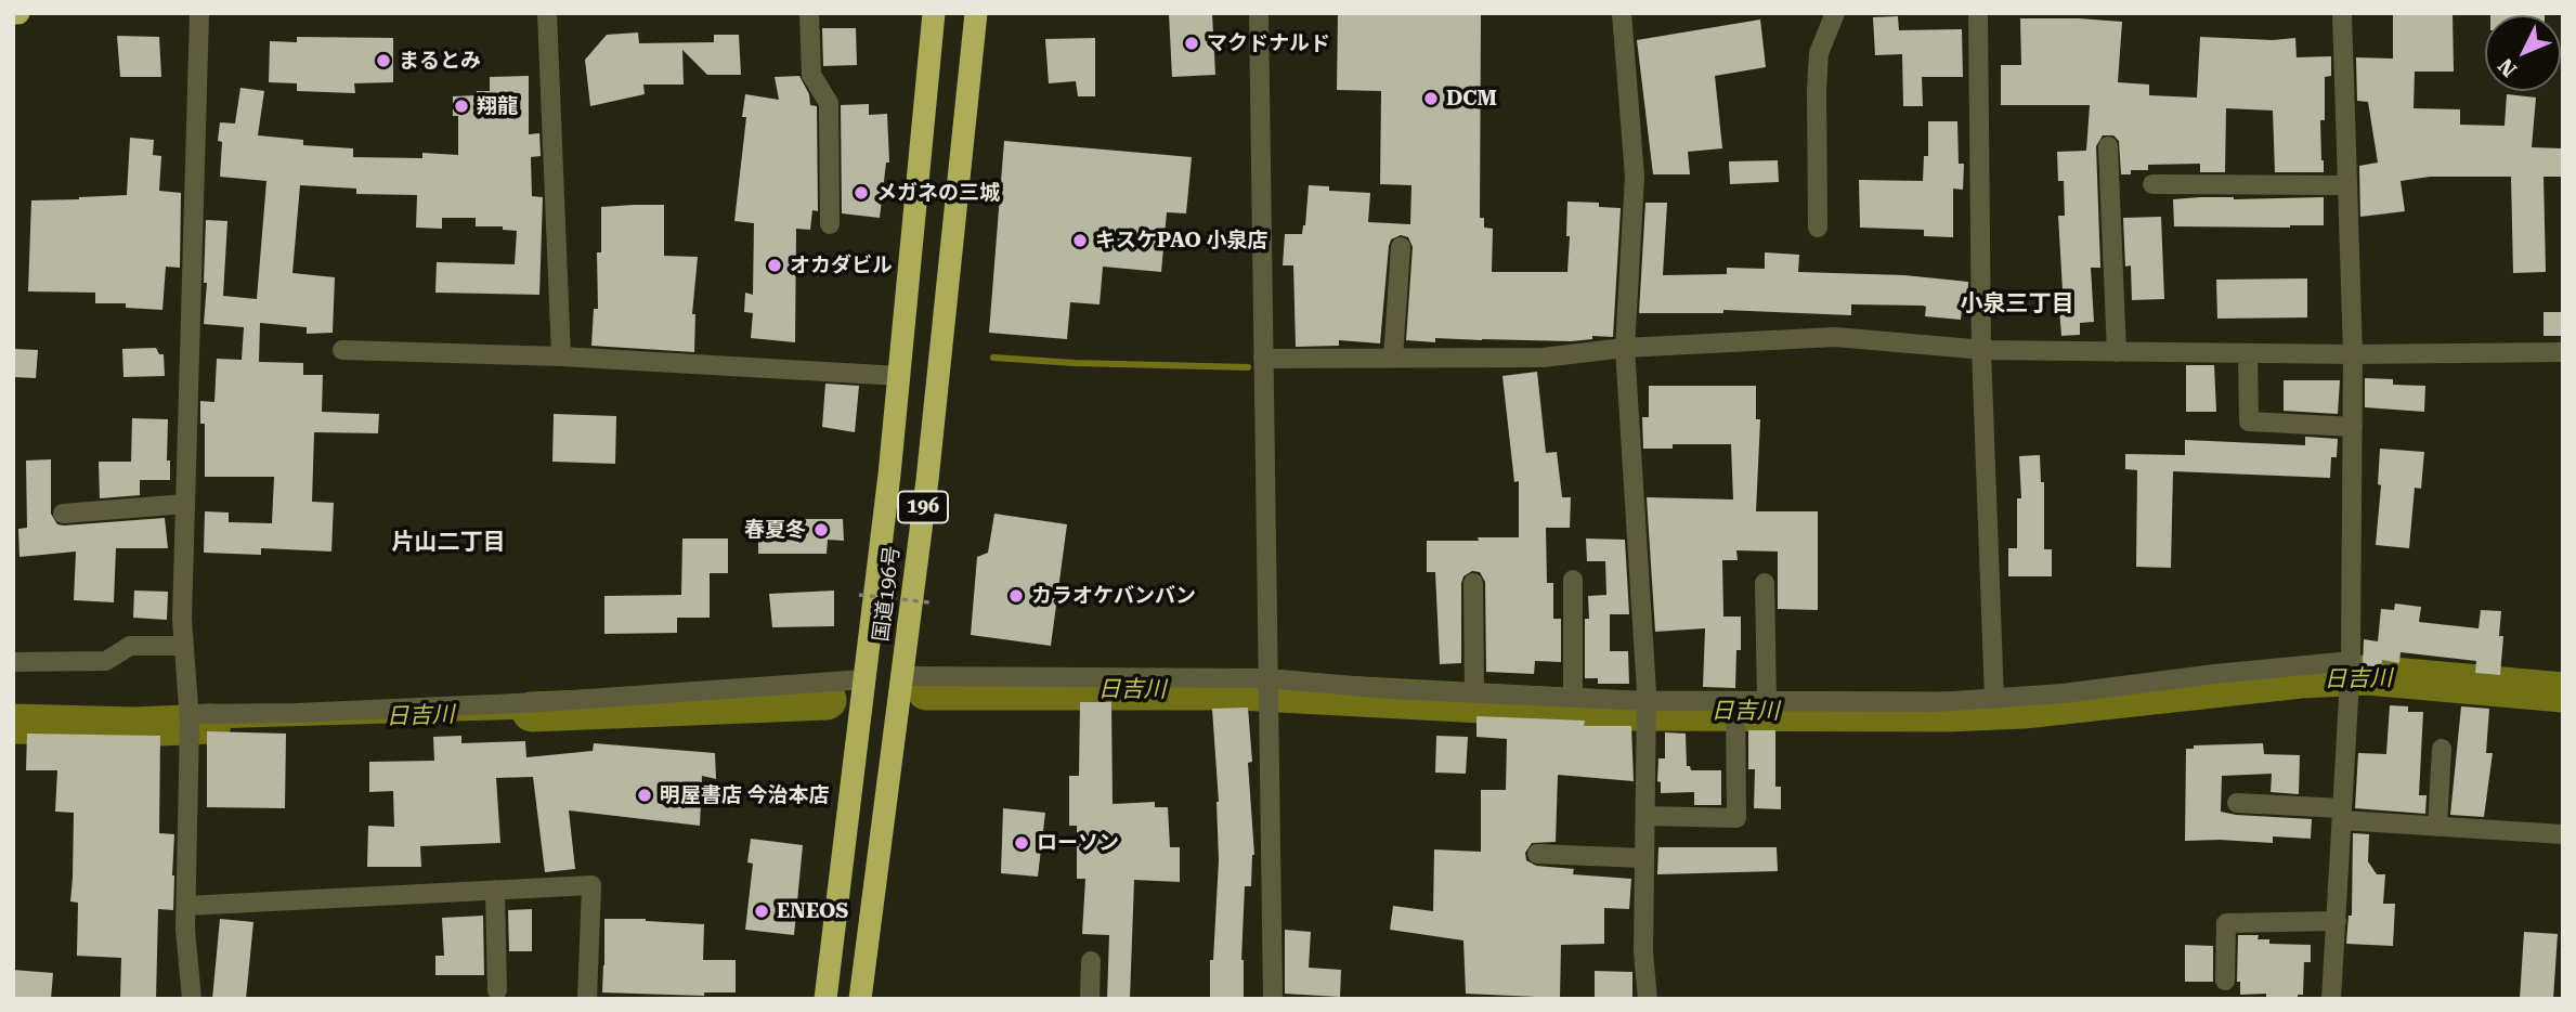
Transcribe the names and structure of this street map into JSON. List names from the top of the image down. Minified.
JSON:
{"streets":{"highway":["196","国道196号"]},"districts":["小泉三丁目","片山二丁目"],"water":["日吉川"],"places":["マクドナルド","まるとみ","DCM","翔龍","メガネの三城","キスケPAO 小泉店","オカダビル","春夏冬","カラオケバンバン","明屋書店 今治本店","ローソン","ENEOS"],"north":"bottom left"}
